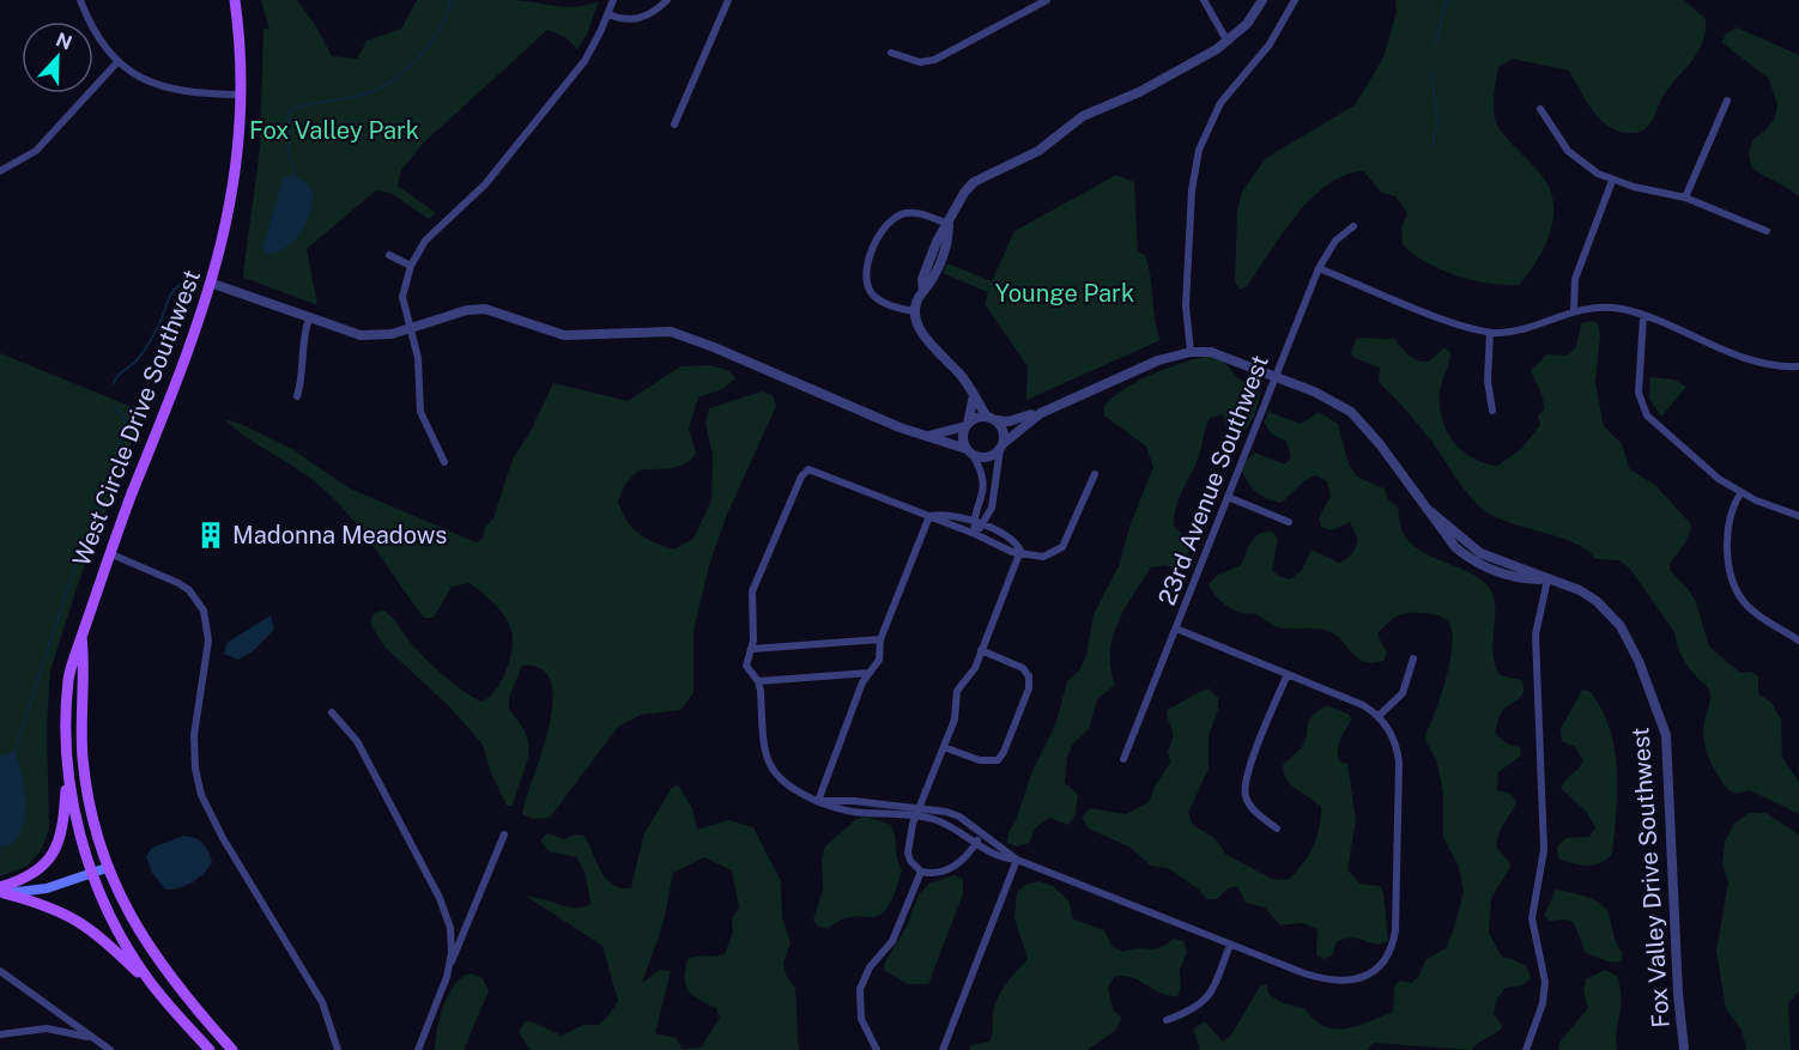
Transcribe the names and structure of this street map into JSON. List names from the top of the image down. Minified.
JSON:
{"streets":{"main road":["West Circle Drive Southwest"],"street":["23rd Avenue Southwest","Fox Valley Drive Southwest"]},"crossings":[["23rd Avenue Southwest","Fox Valley Drive Southwest"]],"parks":["Fox Valley Park","Younge Park"],"places":{"building":["Madonna Meadows"]},"north":"top"}
